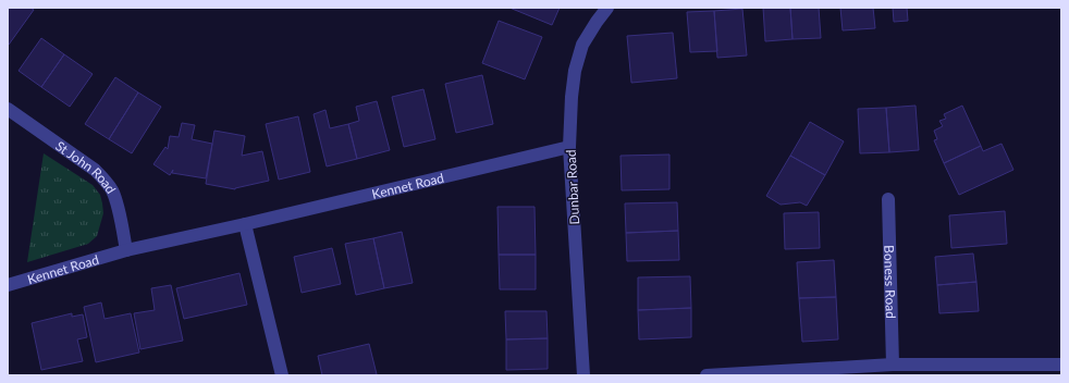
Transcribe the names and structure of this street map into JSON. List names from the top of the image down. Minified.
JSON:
{"streets":{"street":["St John Road","Kennet Road","Dunbar Road","Boness Road"]},"crossings":[["St John Road","Kennet Road"],["Kennet Road","Dunbar Road"]]}
